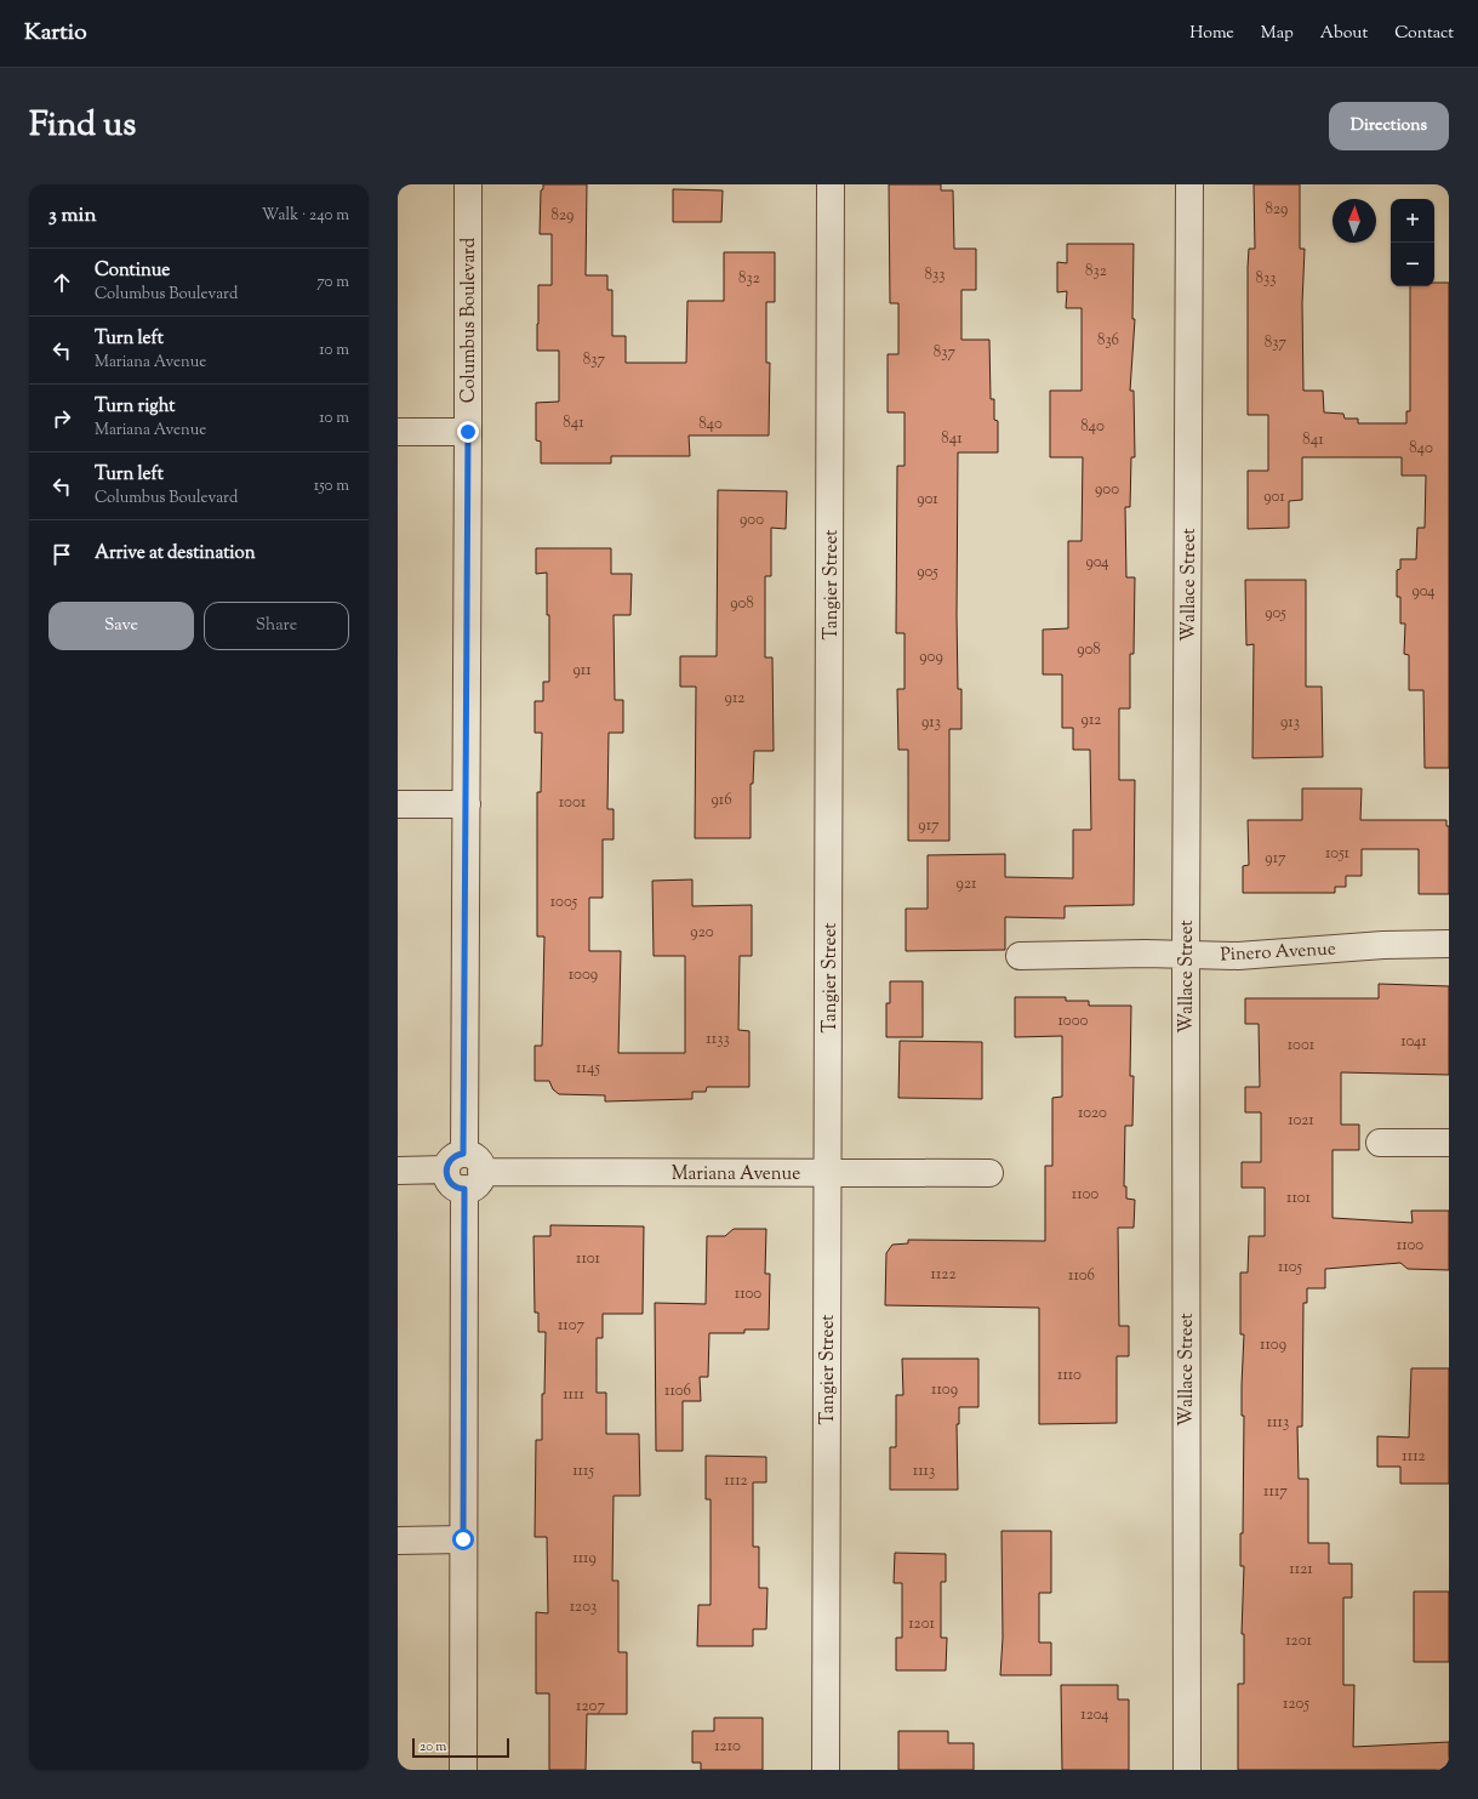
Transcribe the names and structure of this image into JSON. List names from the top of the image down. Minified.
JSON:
{"streets":{"street":["Columbus Boulevard","Tangier Street","Wallace Street","Pinero Avenue","Mariana Avenue"]},"crossings":[["Columbus Boulevard","Mariana Avenue"],["Tangier Street","Mariana Avenue"],["Wallace Street","Pinero Avenue"]],"house_numbers":["829","829","832","833","832","833","836","837","837","837","841","840","840","841","841","840","900","901","901","900","904","905","904","908","905","908","909","911","912","912","913","913","916","1001","917","1051","917","921","1005","920","1009","1000","1133","1041","1001","1145","1020","1021","1100","1101","1100","1101","1105","1122","1106","1100","1107","1109","1110","1109","1106","1111","1113","1112","1115","1113","1112","1117","1119","1121","1203","1201","1201","1205","1207","1204","1210"],"scale_bar":"20 m","north":"top","page":{"header":"Kartio","nav":["Home","Map","About","Contact"],"title":"Find us","buttons":["Directions",["Save","Share"]],"heading":["3 min","Walk · 240 m"],"map_buttons":["+","−"],"list":[["Continue","Columbus Boulevard","70 m"],["Turn left","Mariana Avenue","10 m"],["Turn right","Mariana Avenue","10 m"],["Turn left","Columbus Boulevard","150 m"],"Arrive at destination"],"scale":"20 m"}}
